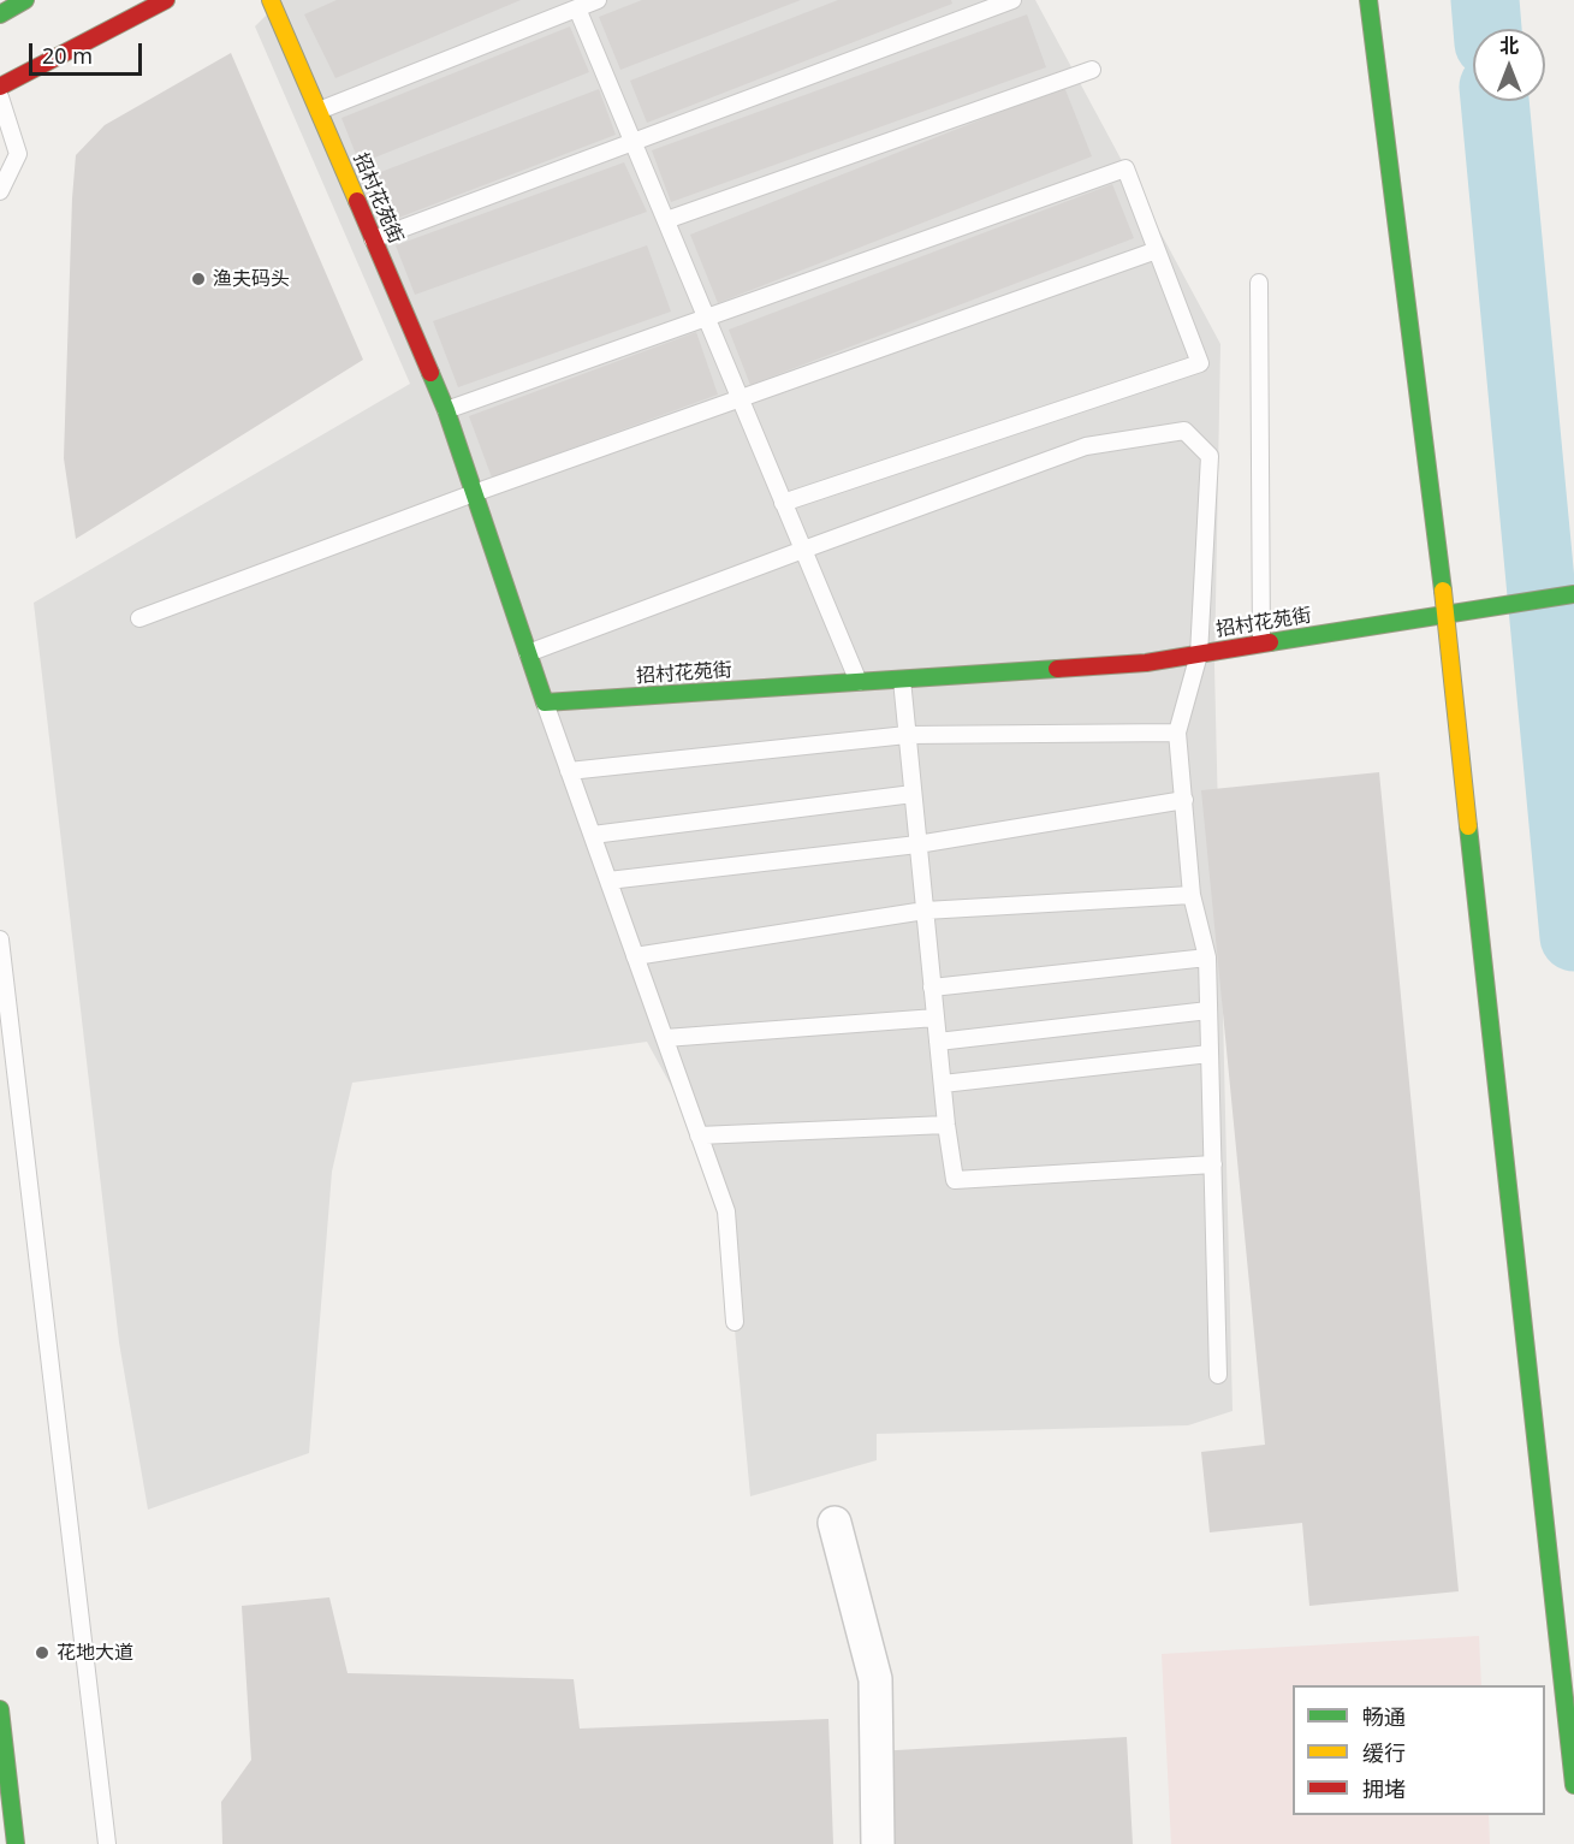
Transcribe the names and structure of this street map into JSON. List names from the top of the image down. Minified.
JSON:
{"streets":{"street":["招村花苑街"]},"places":["渔夫码头","花地大道"],"legend":["畅通","缓行","拥堵"],"scale_bar":"20 m","north":"top"}
